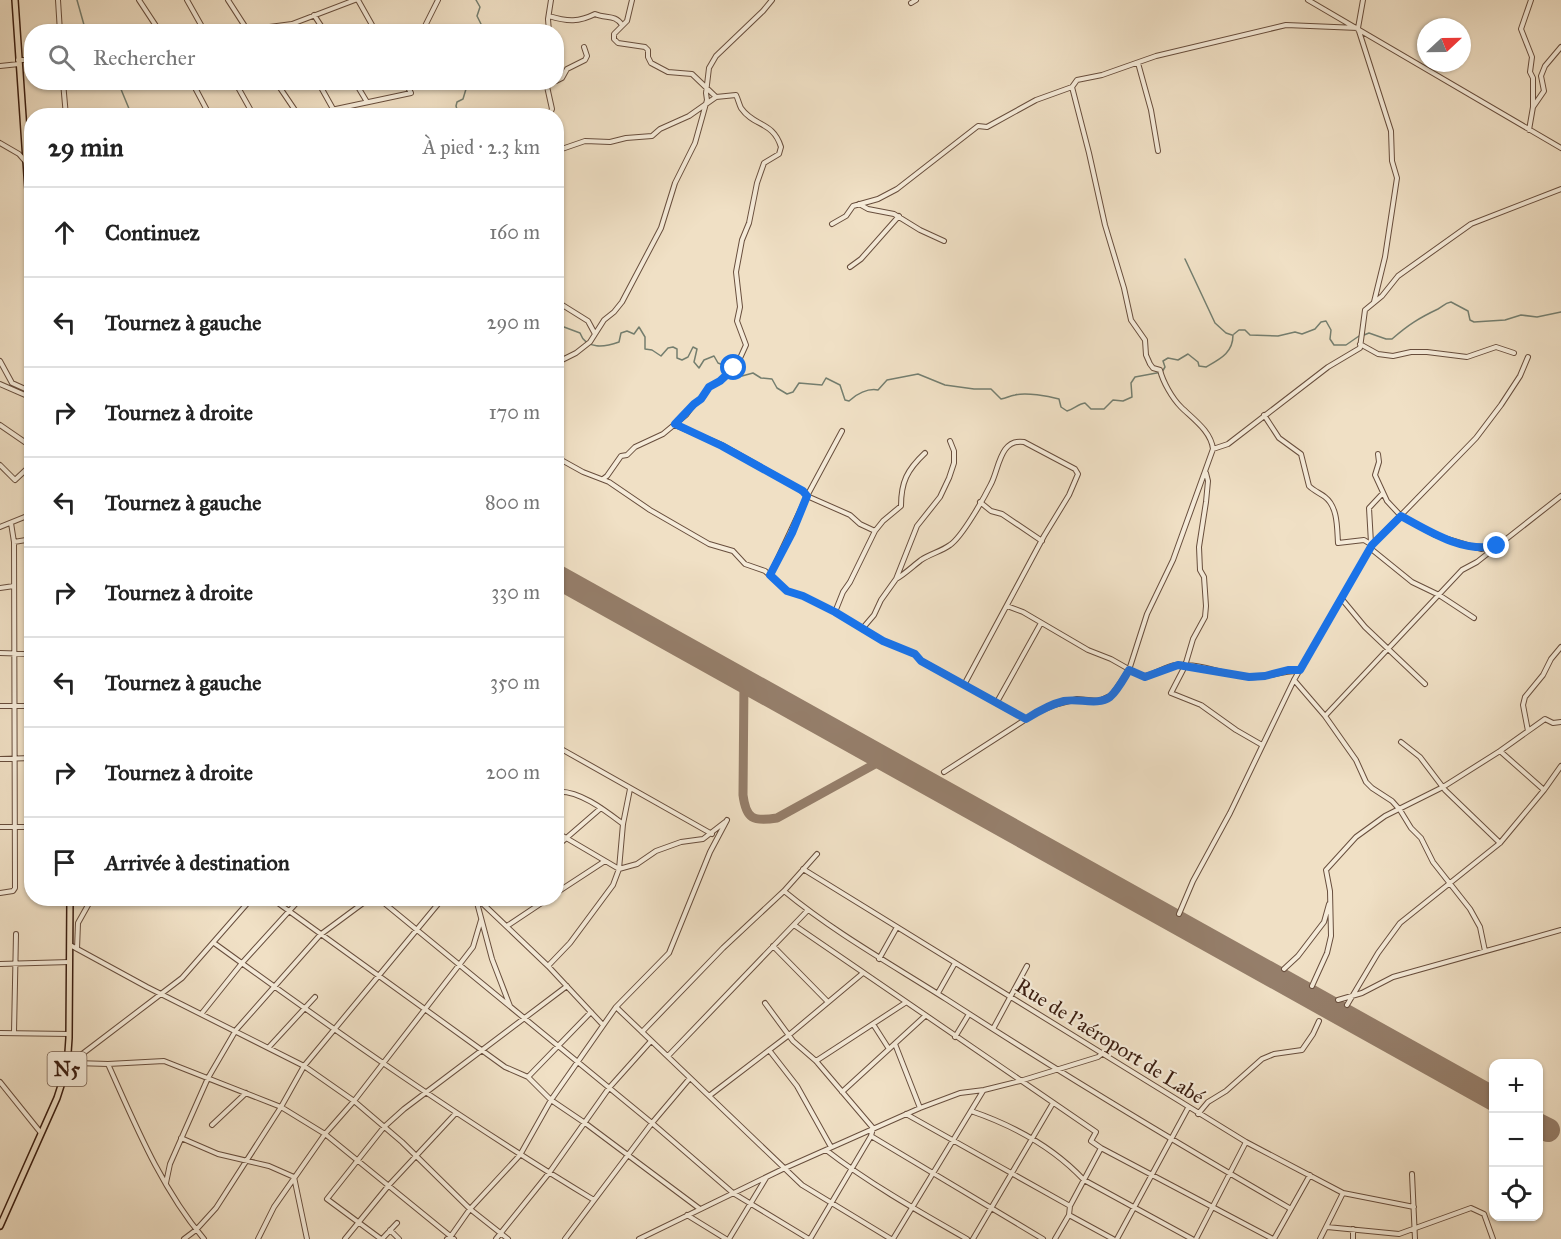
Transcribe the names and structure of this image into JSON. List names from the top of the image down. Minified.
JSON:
{"streets":{"highway":["N5"],"street":["Rue de l'aéroport de Labé"]},"north":"right","page":{"search":"Rechercher","heading":["29 min","À pied · 2.3 km"],"list":[["Continuez","160 m"],["Tournez à gauche","290 m"],["Tournez à droite","170 m"],["Tournez à gauche","800 m"],["Tournez à droite","330 m"],["Tournez à gauche","350 m"],["Tournez à droite","200 m"],"Arrivée à destination"],"map_buttons":["+","−"]}}
